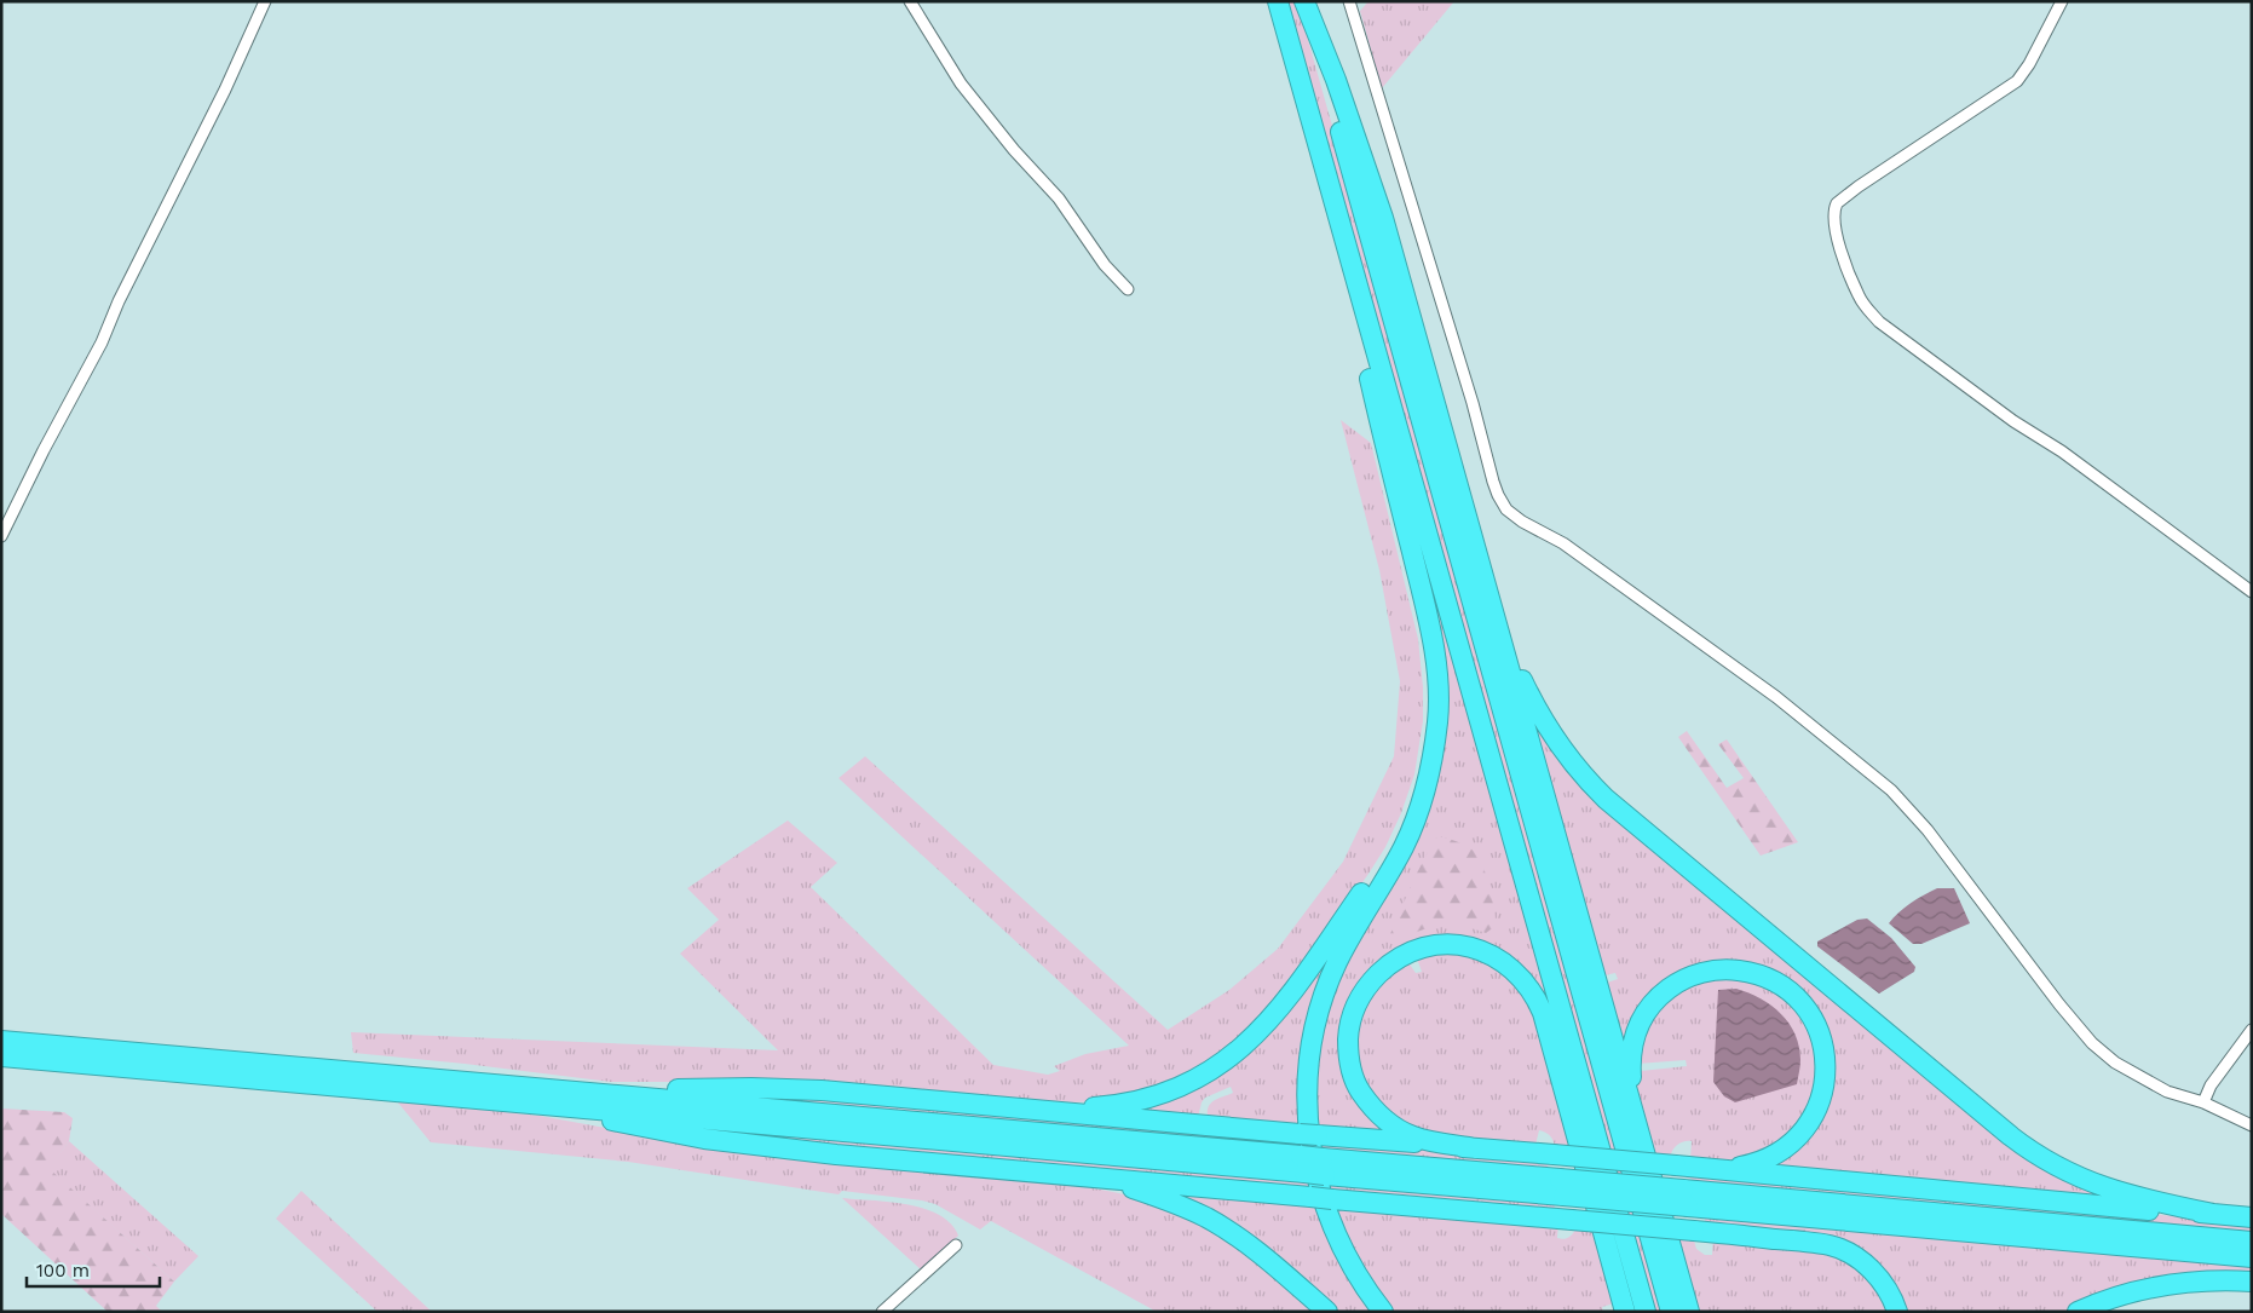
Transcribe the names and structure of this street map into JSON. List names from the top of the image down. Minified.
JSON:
{"scale_bar":"100 m"}
